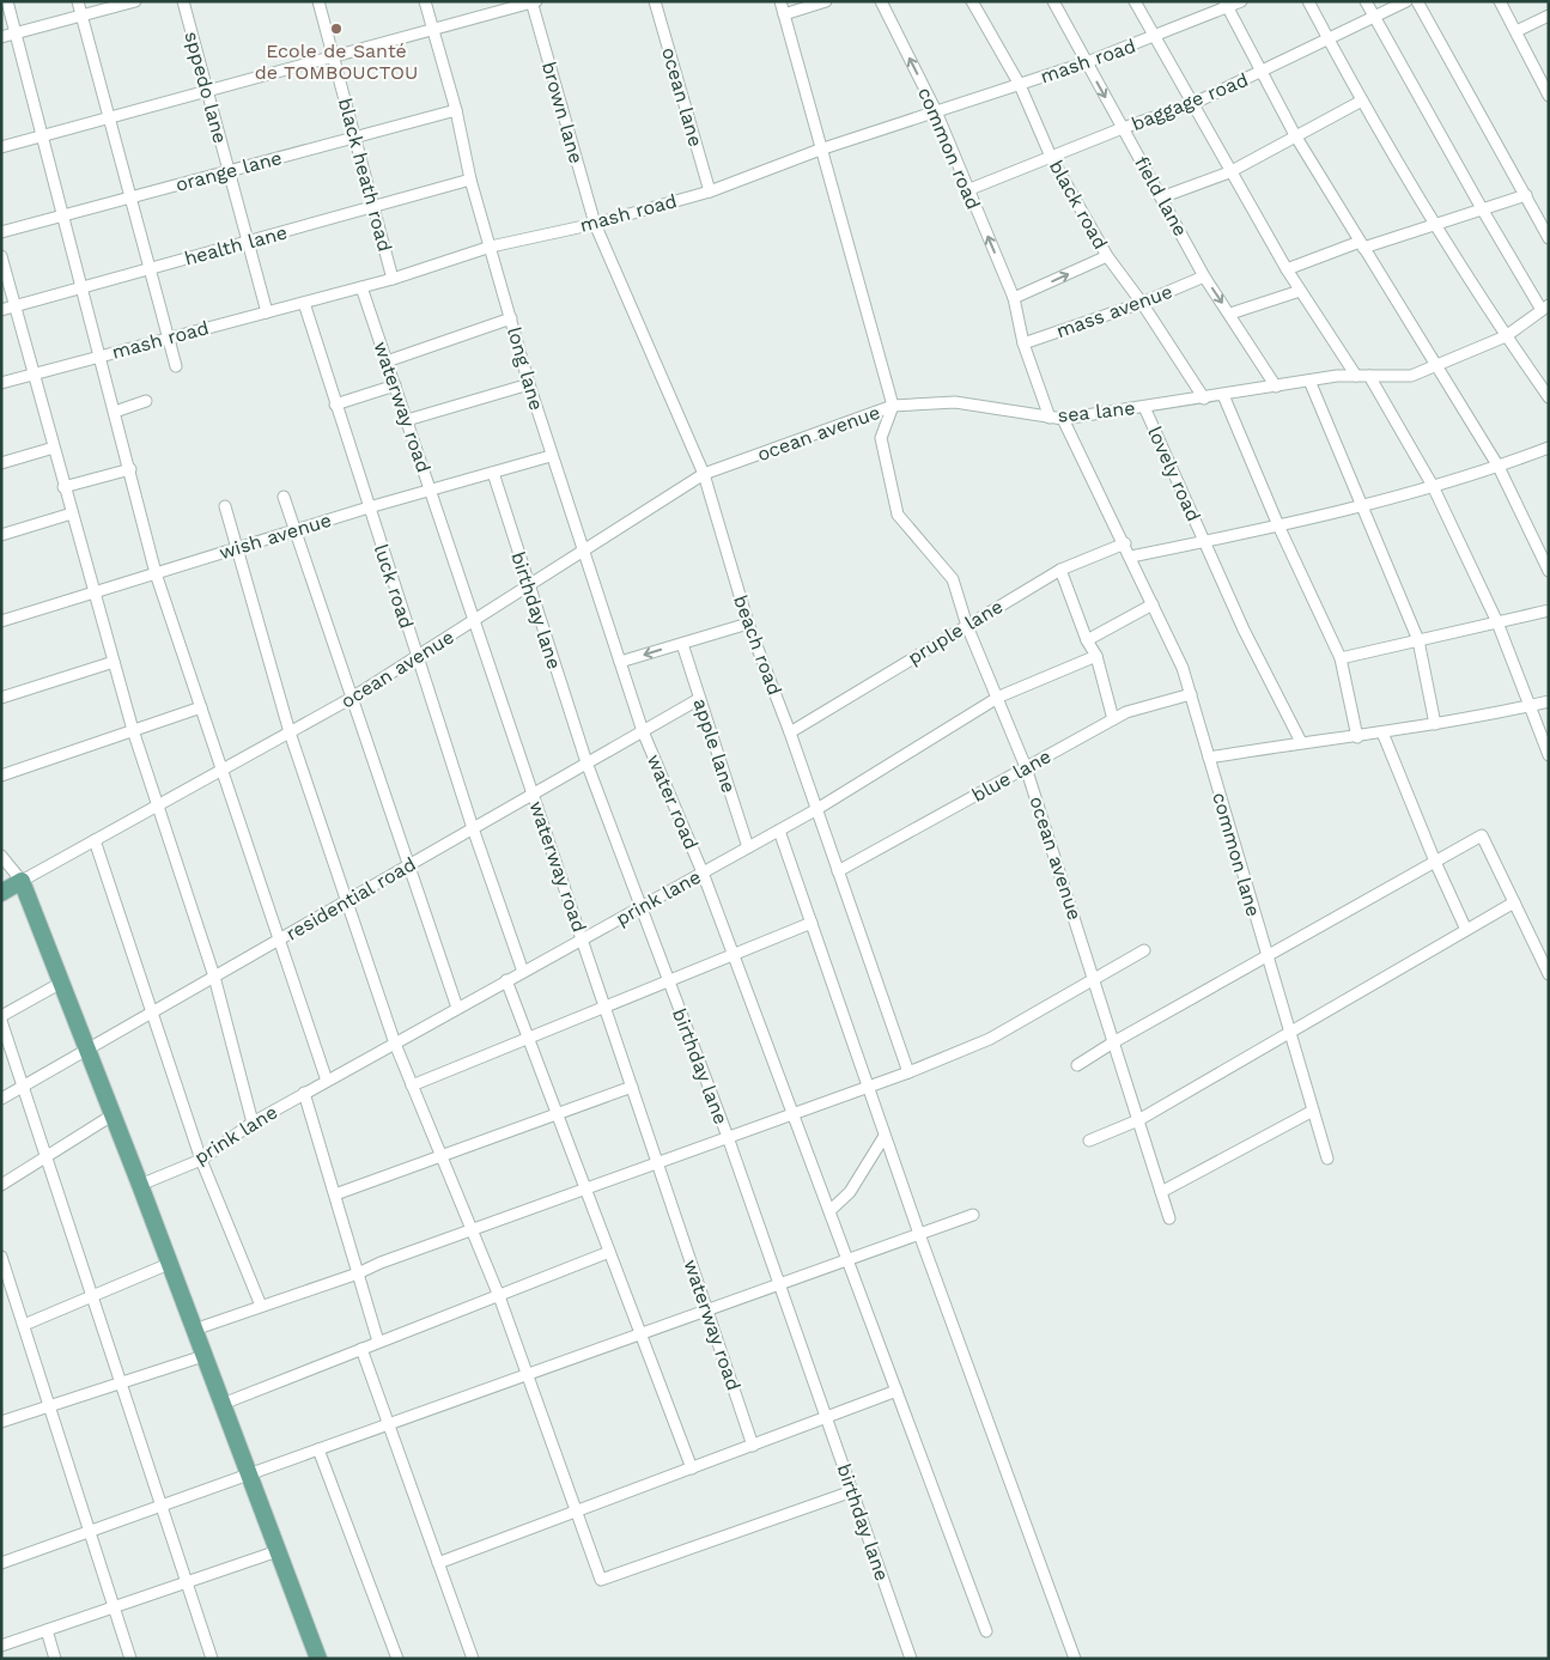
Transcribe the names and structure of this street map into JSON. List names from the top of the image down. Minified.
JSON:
{"streets":{"street":["mash road","sppedo lane","ocean lane","baggage road","brown lane","common road","orange lane","black heath road","field lane","black road","health lane","mass avenue","long lane","waterway road","sea lane","ocean avenue","lovely road","wish avenue","luck road","birthday lane","pruple lane","beach road","apple lane","blue lane","water road","common lane","prink lane","residential road"]},"crossings":[["mash road","sppedo lane"],["mash road","ocean lane"],["mash road","brown lane"],["mash road","common road"],["mash road","black heath road"],["mash road","field lane"],["mash road","black road"],["mash road","long lane"],["mash road","waterway road"],["mash road","luck road"],["mash road","beach road"],["sppedo lane","orange lane"],["sppedo lane","health lane"],["baggage road","common road"],["baggage road","field lane"],["baggage road","black road"],["brown lane","beach road"],["common road","mass avenue"],["common road","sea lane"],["orange lane","black heath road"],["orange lane","long lane"],["black heath road","health lane"],["field lane","mass avenue"],["field lane","sea lane"],["black road","mass avenue"],["black road","sea lane"],["health lane","long lane"],["long lane","ocean avenue"],["long lane","wish avenue"],["long lane","water road"],["long lane","residential road"],["waterway road","ocean avenue"],["waterway road","wish avenue"],["waterway road","prink lane"],["waterway road","residential road"],["sea lane","ocean avenue"],["sea lane","lovely road"],["sea lane","common lane"],["ocean avenue","luck road"],["ocean avenue","birthday lane"],["ocean avenue","pruple lane"],["ocean avenue","beach road"],["ocean avenue","blue lane"],["ocean avenue","prink lane"],["wish avenue","luck road"],["wish avenue","birthday lane"],["luck road","prink lane"],["luck road","residential road"],["birthday lane","prink lane"],["birthday lane","residential road"],["pruple lane","beach road"],["pruple lane","common lane"],["beach road","blue lane"],["beach road","prink lane"],["apple lane","prink lane"],["apple lane","residential road"],["blue lane","common lane"],["water road","prink lane"],["water road","residential road"]],"one_way":["common road"],"places":["Ecole de Santé de TOMBOUCTOU"]}
